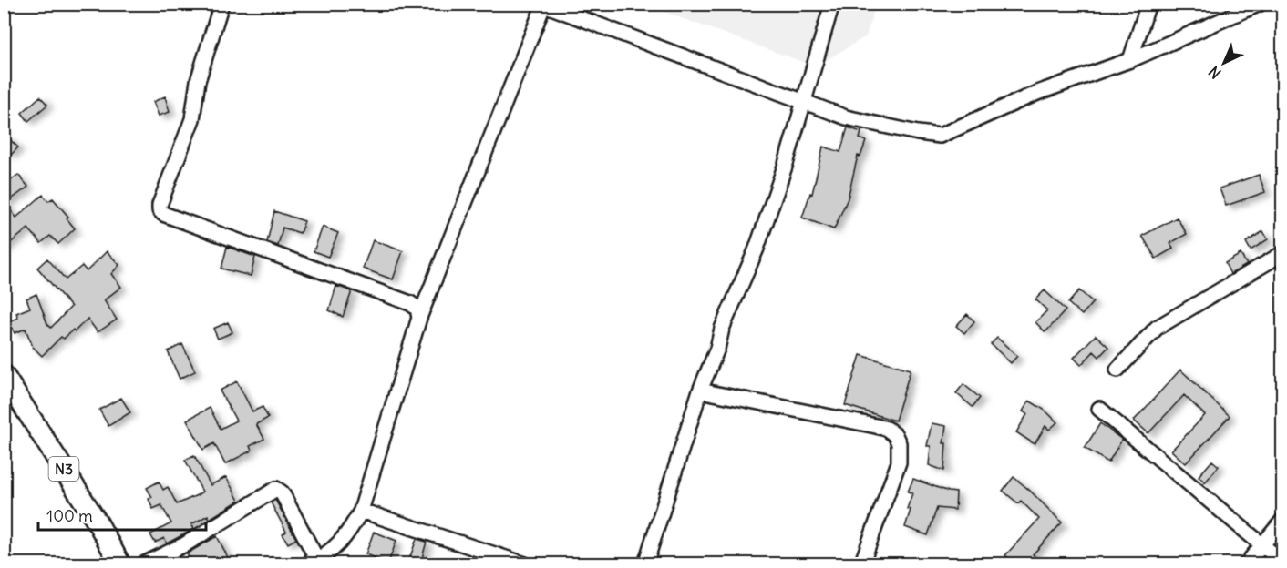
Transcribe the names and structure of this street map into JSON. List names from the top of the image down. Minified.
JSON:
{"streets":{"highway":["N3"]},"scale_bar":"100 m","north":"bottom left"}
